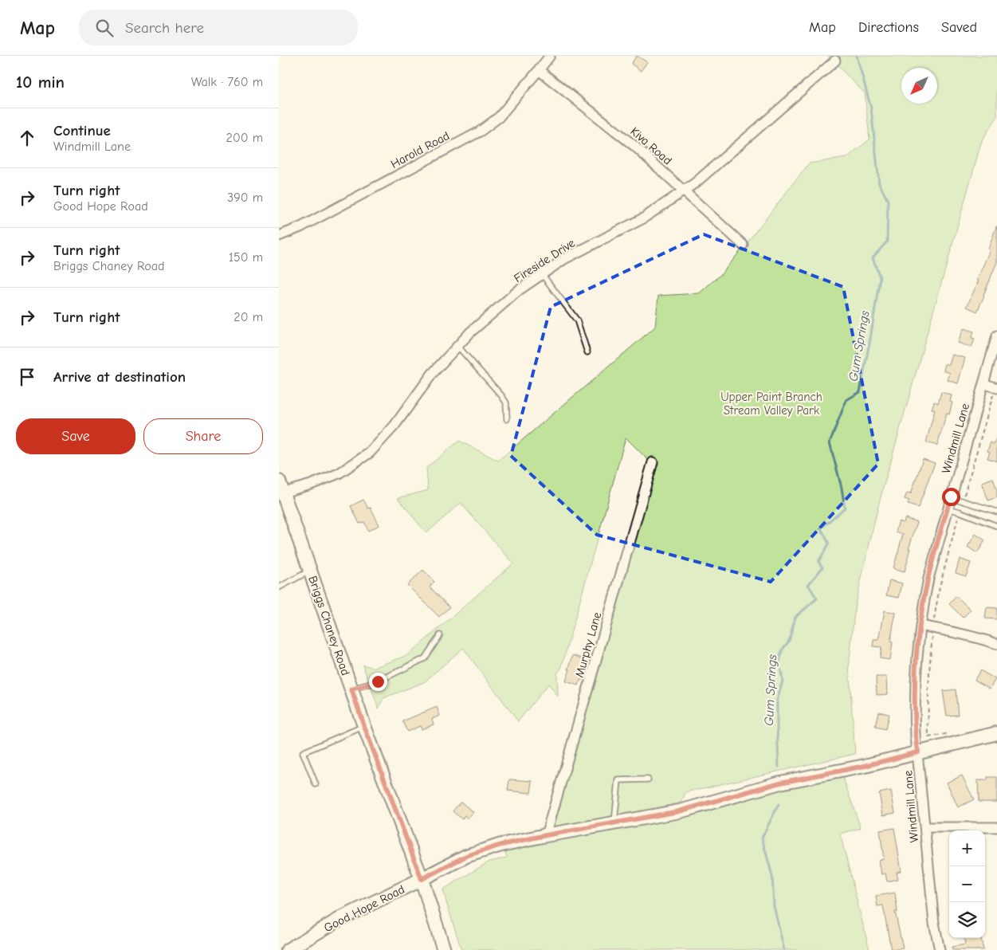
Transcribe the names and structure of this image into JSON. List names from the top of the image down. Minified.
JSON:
{"streets":{"street":["Kiva Road","Harold Road","Fireside Drive","Windmill Lane","Briggs Chaney Road","Murphy Lane","Good Hope Road"]},"crossings":[["Kiva Road","Harold Road"],["Kiva Road","Fireside Drive"],["Fireside Drive","Briggs Chaney Road"],["Windmill Lane","Good Hope Road"],["Briggs Chaney Road","Good Hope Road"],["Murphy Lane","Good Hope Road"]],"water":["Gum Springs"],"parks":["Upper Paint Branch Stream Valley Park"],"north":"bottom left","page":{"header":"Map","search":"Search here","nav":["Map","Directions","Saved"],"heading":["10 min","Walk · 760 m"],"list":[["Continue","Windmill Lane","200 m"],["Turn right","Good Hope Road","390 m"],["Turn right","Briggs Chaney Road","150 m"],["Turn right","20 m"],"Arrive at destination"],"buttons":["Save","Share"],"map_buttons":["+","−"]}}
